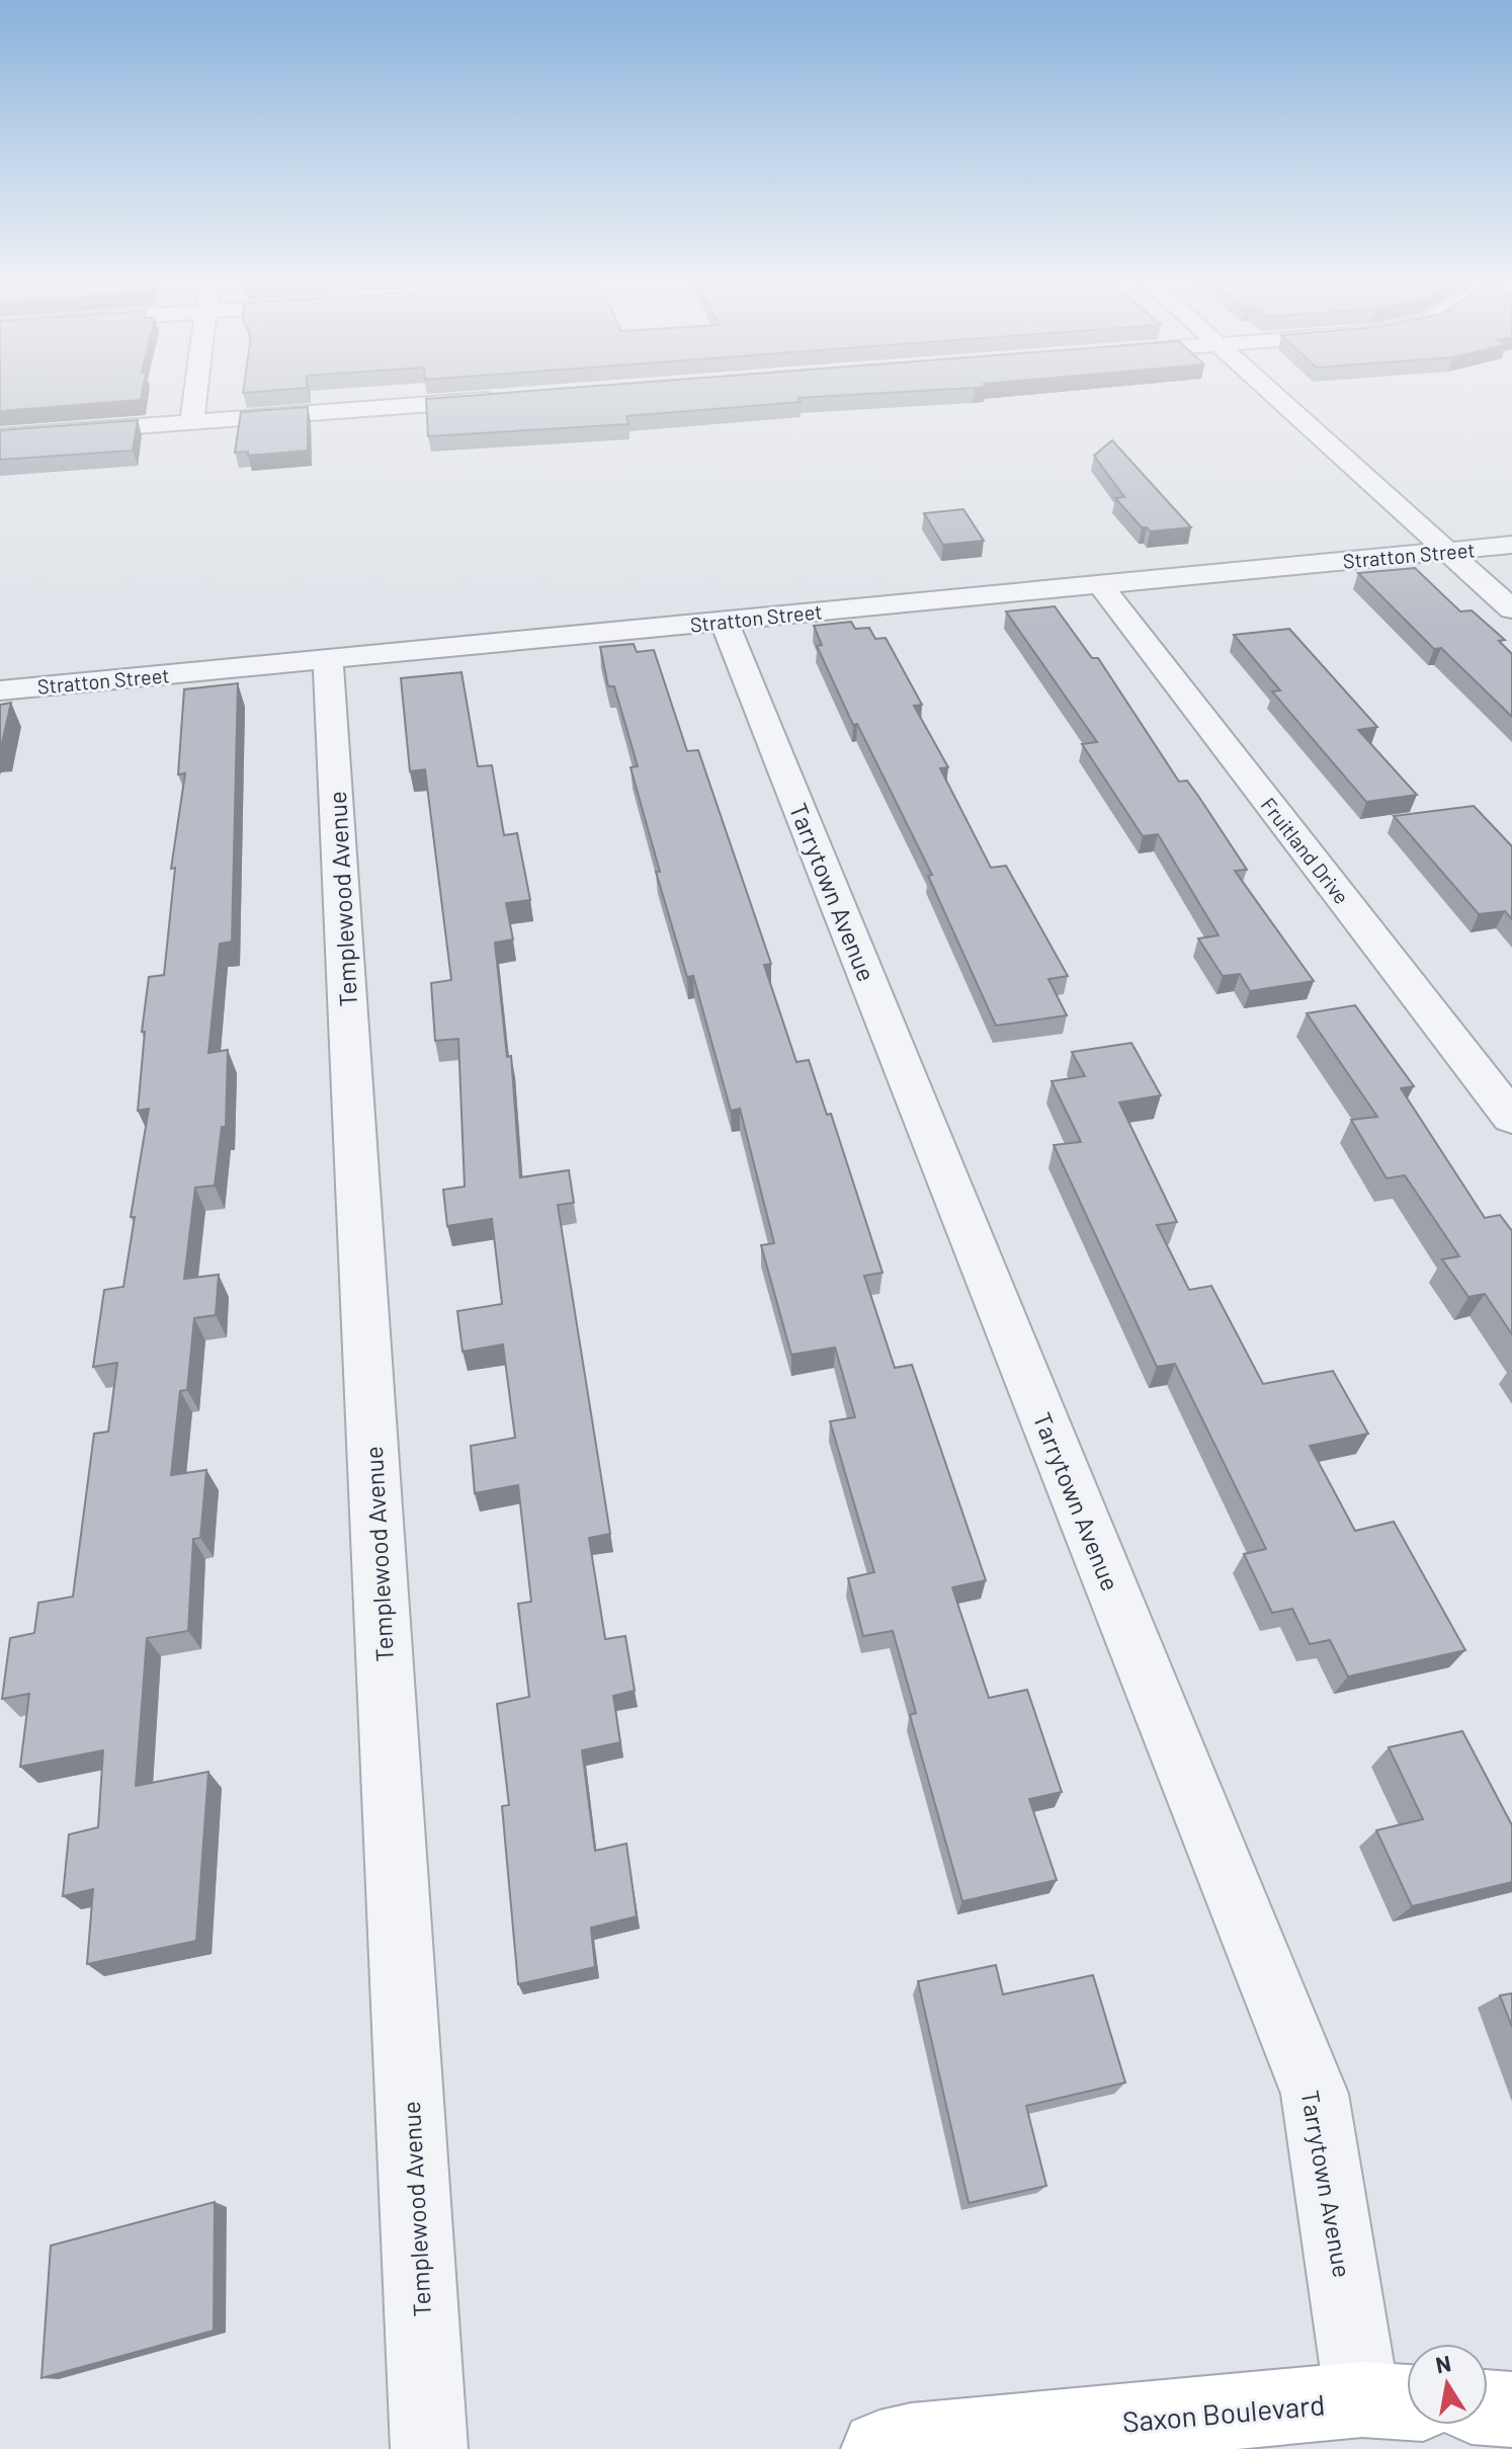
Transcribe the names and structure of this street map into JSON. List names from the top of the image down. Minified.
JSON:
{"streets":{"main road":["Saxon Boulevard"],"street":["Stratton Street","Fruitland Drive","Tarrytown Avenue","Templewood Avenue"]},"crossings":[["Stratton Street","Fruitland Drive"],["Stratton Street","Tarrytown Avenue"],["Stratton Street","Templewood Avenue"],["Tarrytown Avenue","Saxon Boulevard"]],"north":"top"}
